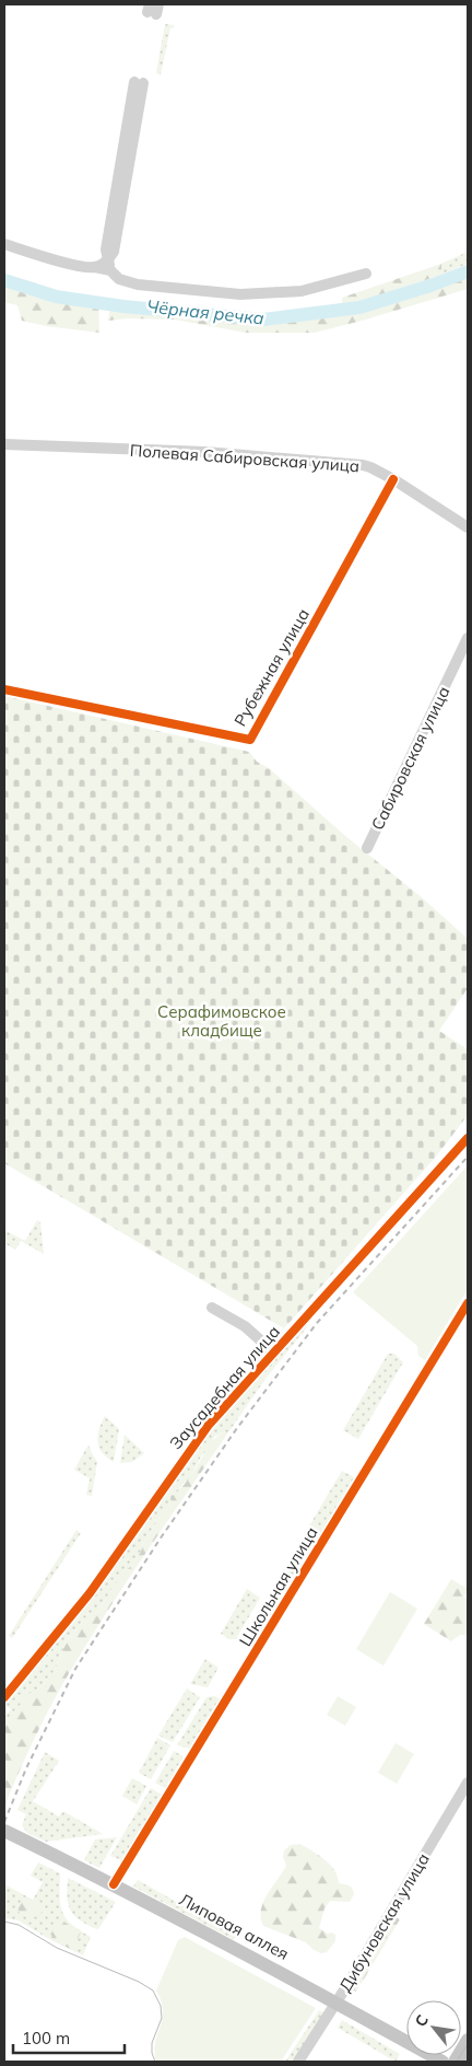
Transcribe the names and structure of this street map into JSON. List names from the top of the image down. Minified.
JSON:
{"streets":{"main road":["Липовая аллея"],"street":["Полевая Сабировская улица","Рубежная улица","Сабировская улица","Заусадебная улица","Школьная улица","Дибуновская улица"]},"crossings":[["Полевая Сабировская улица","Рубежная улица"],["Школьная улица","Липовая аллея"],["Дибуновская улица","Липовая аллея"]],"water":["Чёрная речка"],"parks":["Серафимовское кладбище"],"scale_bar":"100 m","north":"top left"}
